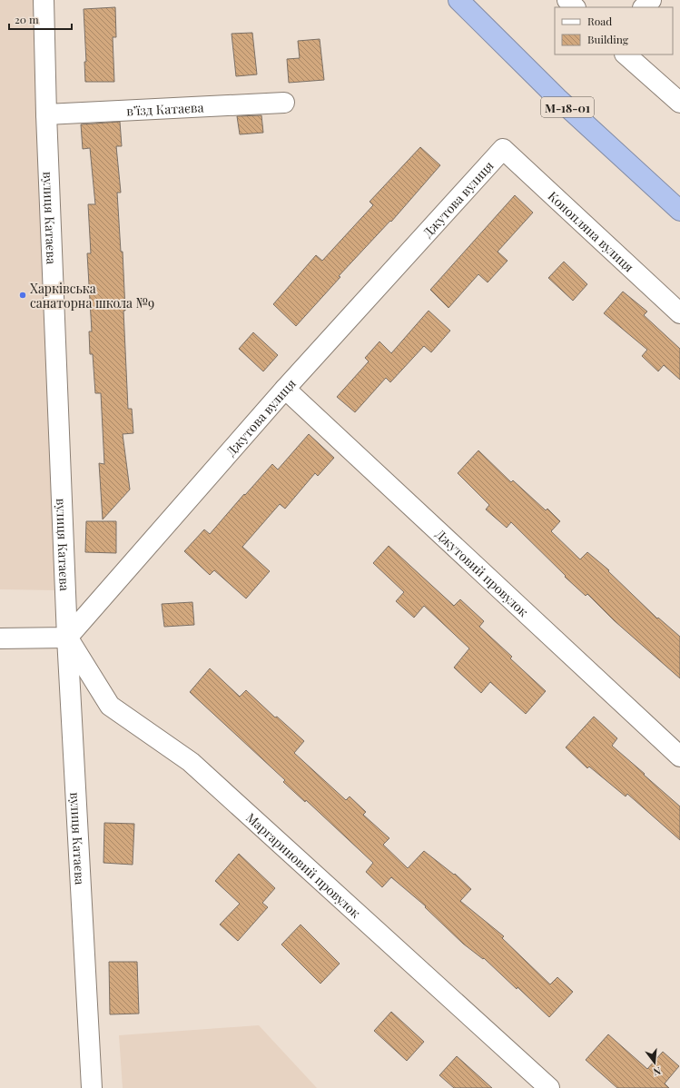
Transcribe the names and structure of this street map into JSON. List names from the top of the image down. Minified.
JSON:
{"streets":{"highway":["М-18-01"],"street":["в’їзд Катаєва","Джутова вулиця","вулиця Катаєва","Конопляна вулиця","Джутовий провулок","Маргариновий провулок"]},"crossings":[["в’їзд Катаєва","вулиця Катаєва"],["Джутова вулиця","вулиця Катаєва"],["Джутова вулиця","Конопляна вулиця"],["Джутова вулиця","Джутовий провулок"],["Джутова вулиця","Маргариновий провулок"],["вулиця Катаєва","Маргариновий провулок"]],"places":["Харківська санаторна школа №9"],"legend":["Road","Building"],"scale_bar":"20 m","north":"bottom"}
